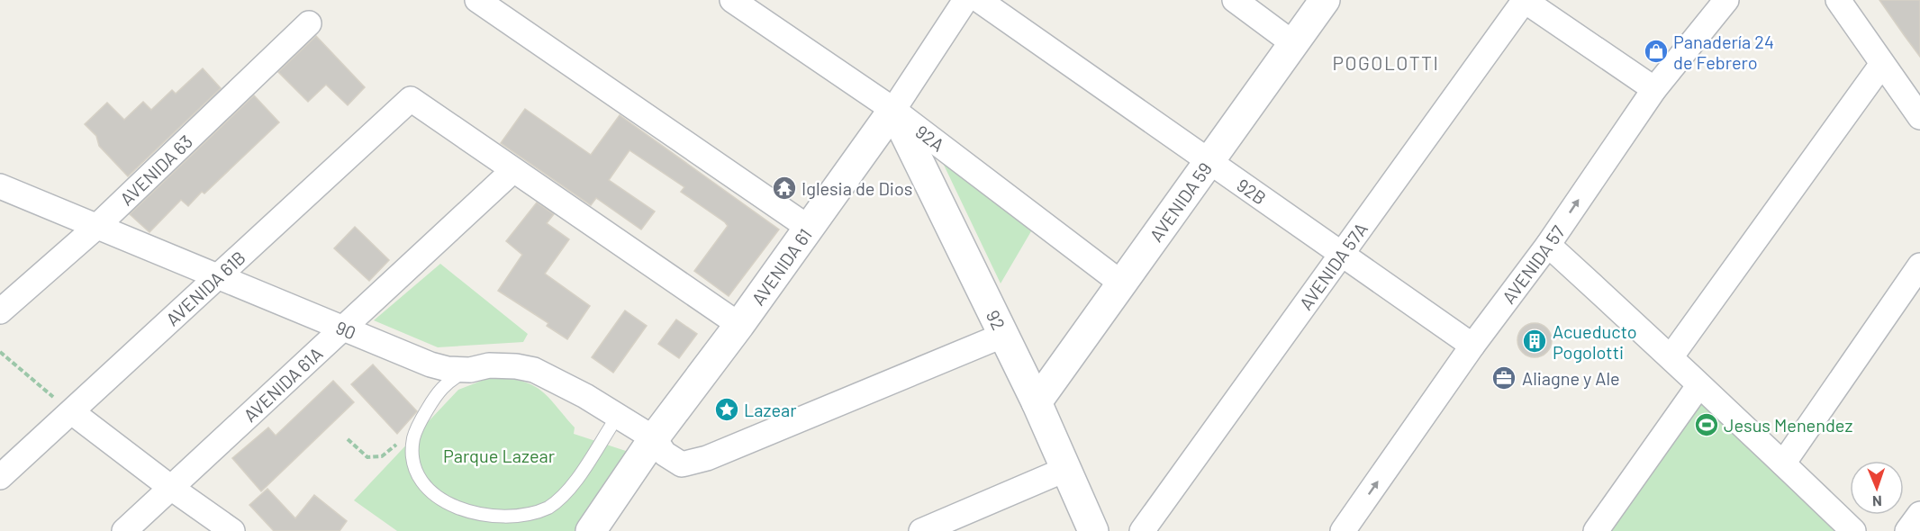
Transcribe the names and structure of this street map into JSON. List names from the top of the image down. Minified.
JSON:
{"streets":{"street":["92A","AVENIDA 63","92B","AVENIDA 59","AVENIDA 57","AVENIDA 57A","AVENIDA 61","AVENIDA 61B","92","90","AVENIDA 61A"]},"crossings":[["92A","AVENIDA 59"],["92A","AVENIDA 61"],["92A","92"],["AVENIDA 63","90"],["92B","AVENIDA 59"],["92B","AVENIDA 57"],["92B","AVENIDA 57A"],["AVENIDA 59","92"],["AVENIDA 61","92"],["AVENIDA 61","90"],["AVENIDA 61B","90"],["AVENIDA 61B","AVENIDA 61A"],["92","90"],["90","AVENIDA 61A"]],"districts":["POGOLOTTI"],"parks":["Parque Lazear"],"places":{"shop":["Panadería 24 de Febrero"],"temple":["Iglesia de Dios"],"building":["Acueducto Pogolotti"],"office":["Aliagne y Ale"],"place":["Lazear"],"sports":["Jesus Menendez"]},"north":"bottom"}
